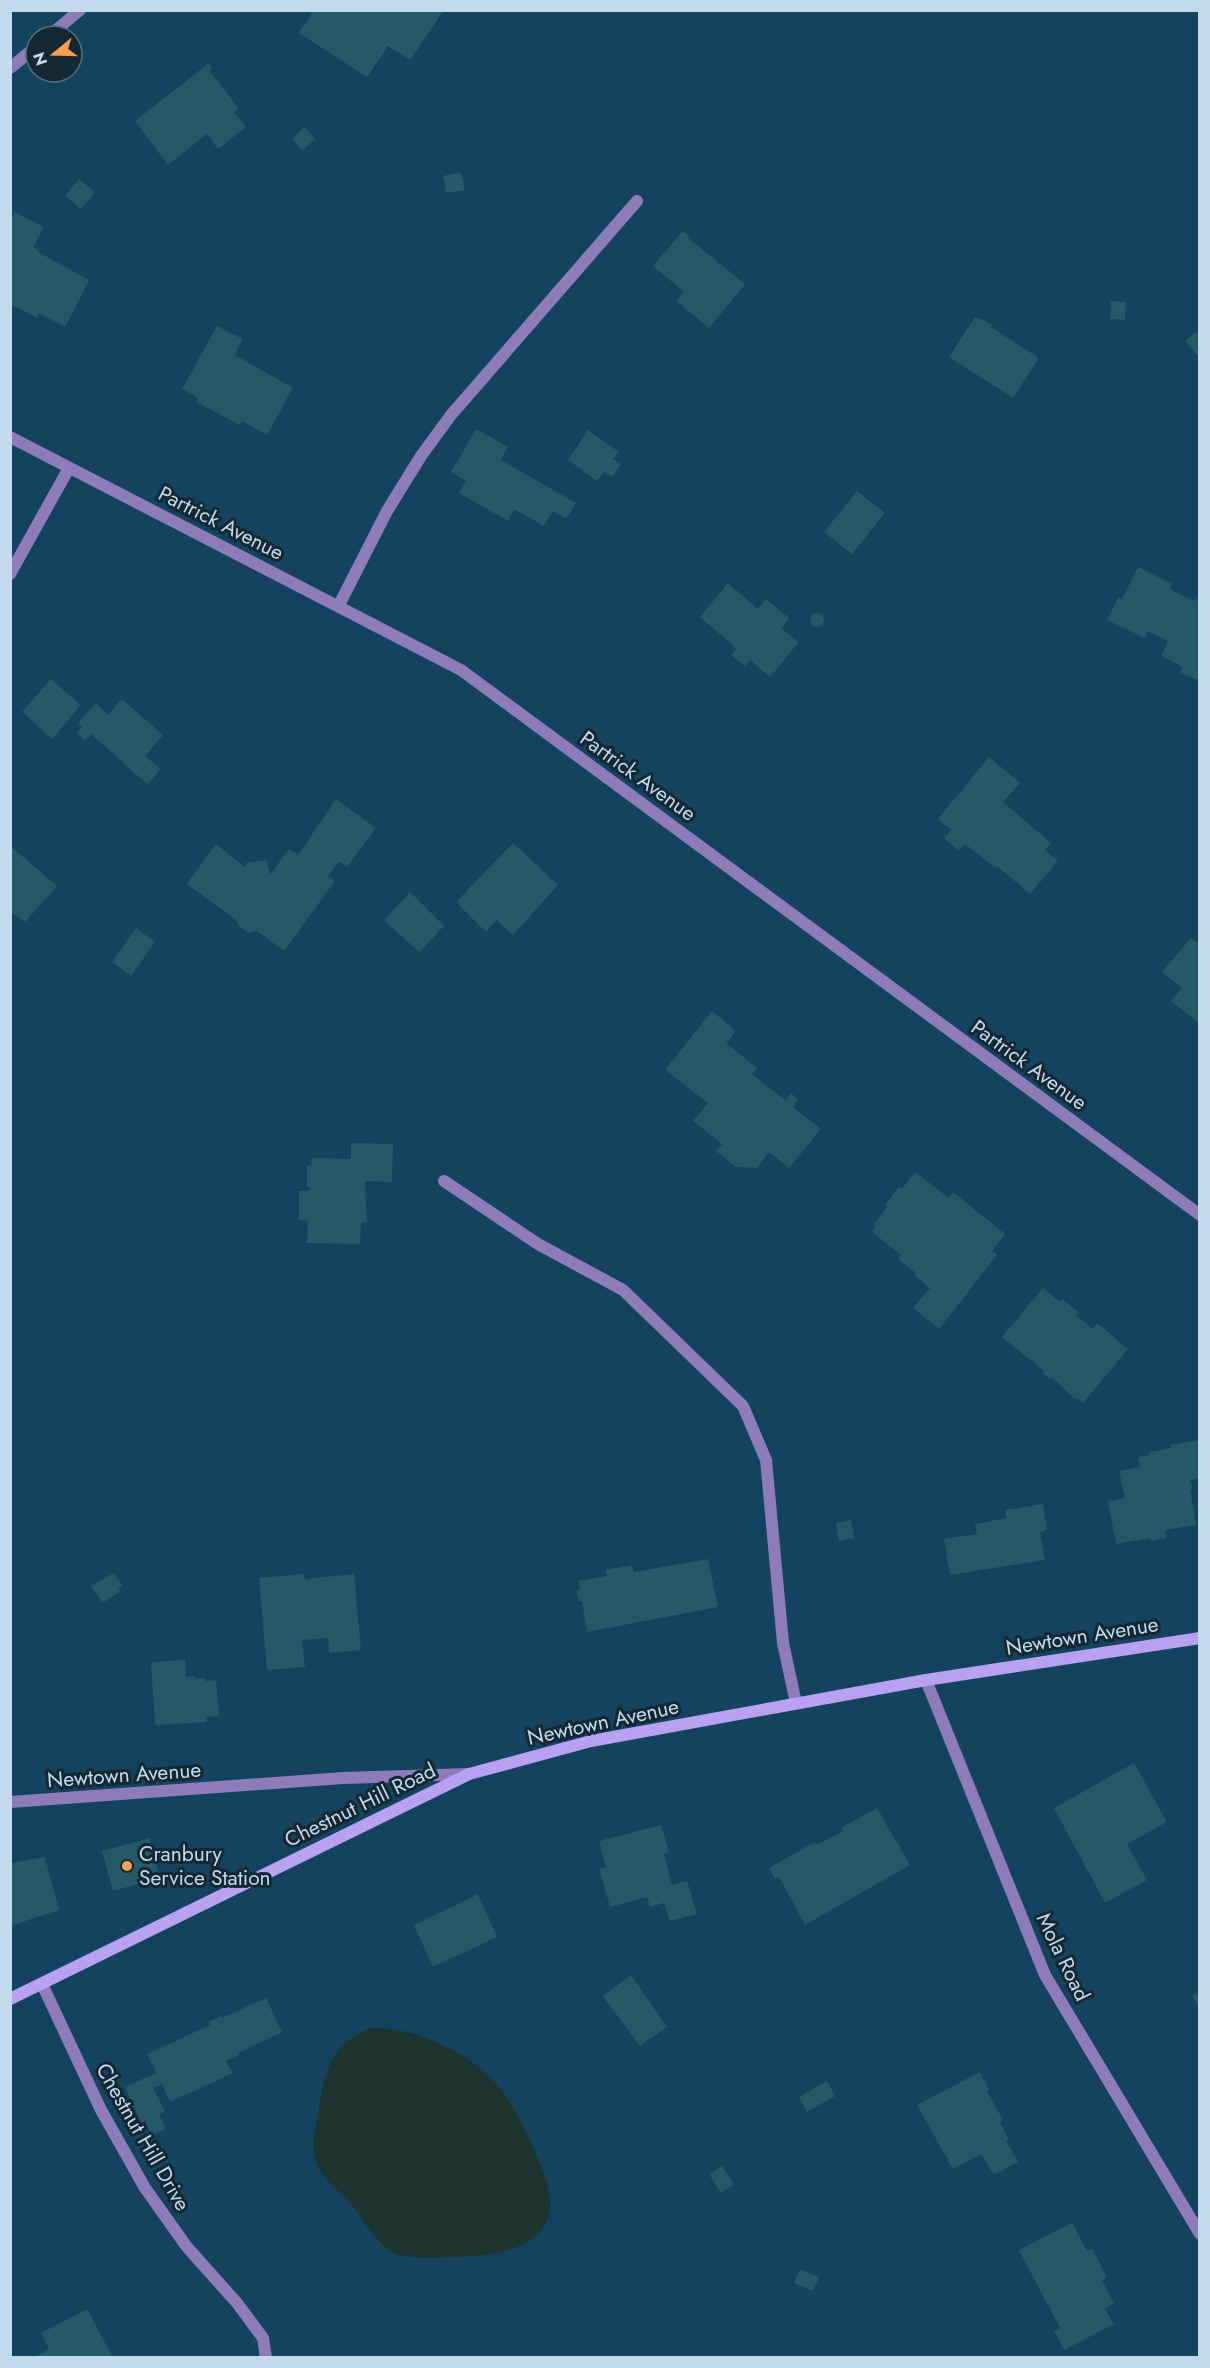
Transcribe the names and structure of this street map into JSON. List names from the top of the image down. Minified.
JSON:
{"streets":{"main road":["Newtown Avenue","Chestnut Hill Road"],"street":["Partrick Avenue","Mola Road","Chestnut Hill Drive"]},"crossings":[["Newtown Avenue","Chestnut Hill Road"],["Newtown Avenue","Mola Road"],["Chestnut Hill Road","Chestnut Hill Drive"]],"places":["Cranbury Service Station"],"north":"left"}
